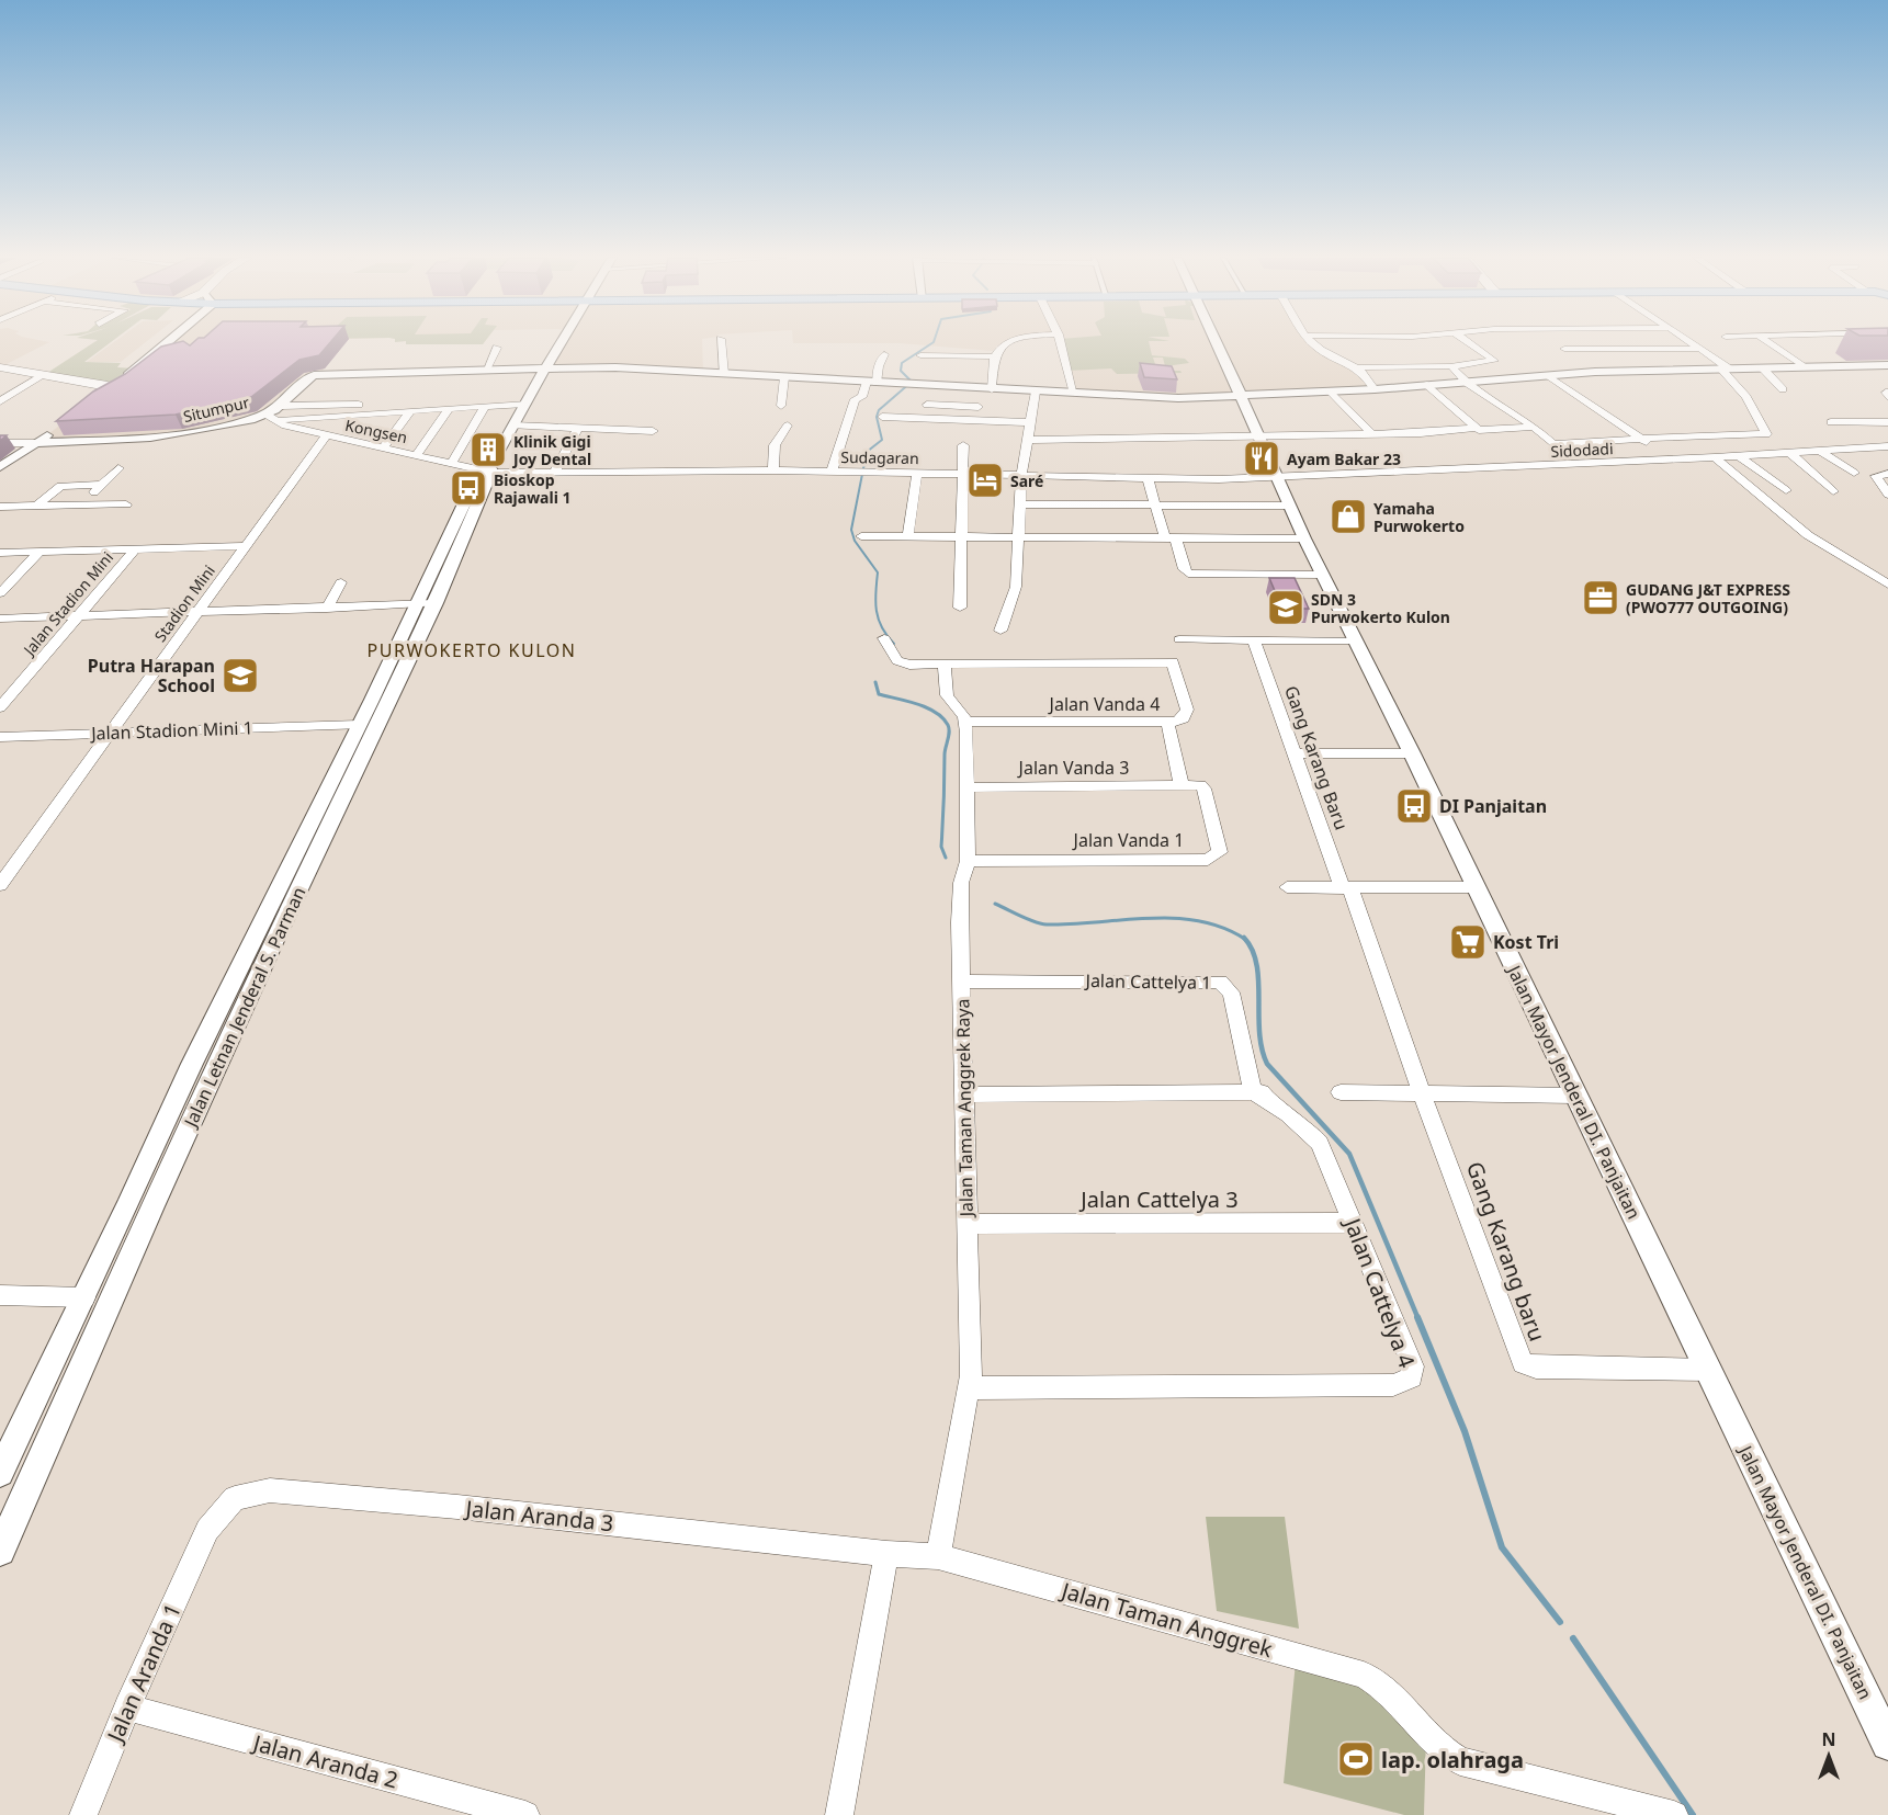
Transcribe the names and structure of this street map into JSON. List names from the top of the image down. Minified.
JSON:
{"streets":{"street":["Situmpur","Kongsen","Sidodadi","Sudagaran","Jalan Stadion Mini","Stadion Mini","Jalan Vanda 4","Jalan Stadion Mini 1","Gang Karang Baru","Jalan Vanda 3","Jalan Vanda 1","Jalan Cattelya 1","Jalan Letnan Jenderal S. Parman","Jalan Mayor Jenderal DI. Panjaitan","Jalan Taman Anggrek Raya","Jalan Cattelya 3","Gang Karang baru","Jalan Cattelya 4","Jalan Aranda 3","Jalan Taman Anggrek","Jalan Aranda 1","Jalan Aranda 2"]},"crossings":[["Situmpur","Kongsen"],["Situmpur","Jalan Letnan Jenderal S. Parman"],["Situmpur","Jalan Mayor Jenderal DI. Panjaitan"],["Kongsen","Sudagaran"],["Kongsen","Stadion Mini"],["Kongsen","Jalan Letnan Jenderal S. Parman"],["Sidodadi","Sudagaran"],["Sidodadi","Jalan Mayor Jenderal DI. Panjaitan"],["Sudagaran","Jalan Letnan Jenderal S. Parman"],["Sudagaran","Jalan Mayor Jenderal DI. Panjaitan"],["Stadion Mini","Jalan Stadion Mini 1"],["Jalan Vanda 4","Jalan Taman Anggrek Raya"],["Jalan Stadion Mini 1","Jalan Letnan Jenderal S. Parman"],["Gang Karang Baru","Gang Karang baru"],["Jalan Vanda 3","Jalan Vanda 1"],["Jalan Vanda 3","Jalan Taman Anggrek Raya"],["Jalan Vanda 1","Jalan Taman Anggrek Raya"],["Jalan Cattelya 1","Jalan Taman Anggrek Raya"],["Jalan Cattelya 1","Jalan Cattelya 4"],["Jalan Mayor Jenderal DI. Panjaitan","Gang Karang baru"],["Jalan Taman Anggrek Raya","Jalan Cattelya 3"],["Jalan Taman Anggrek Raya","Jalan Cattelya 4"],["Jalan Taman Anggrek Raya","Jalan Taman Anggrek"],["Jalan Cattelya 3","Jalan Cattelya 4"],["Jalan Aranda 3","Jalan Taman Anggrek"],["Jalan Aranda 3","Jalan Aranda 1"],["Jalan Aranda 1","Jalan Aranda 2"]],"districts":["PURWOKERTO KULON"],"places":{"building":["Klinik Gigi Joy Dental"],"restaurant":["Ayam Bakar 23"],"hotel":["Saré"],"bus stop":["Bioskop Rajawali 1","DI Panjaitan"],"shop":["Yamaha Purwokerto"],"office":["GUDANG J&T EXPRESS (PWO777 OUTGOING)"],"school or university":["SDN 3 Purwokerto Kulon","Putra Harapan School"],"supermarket":["Kost Tri"],"sports":["lap. olahraga"]},"north":"top"}
